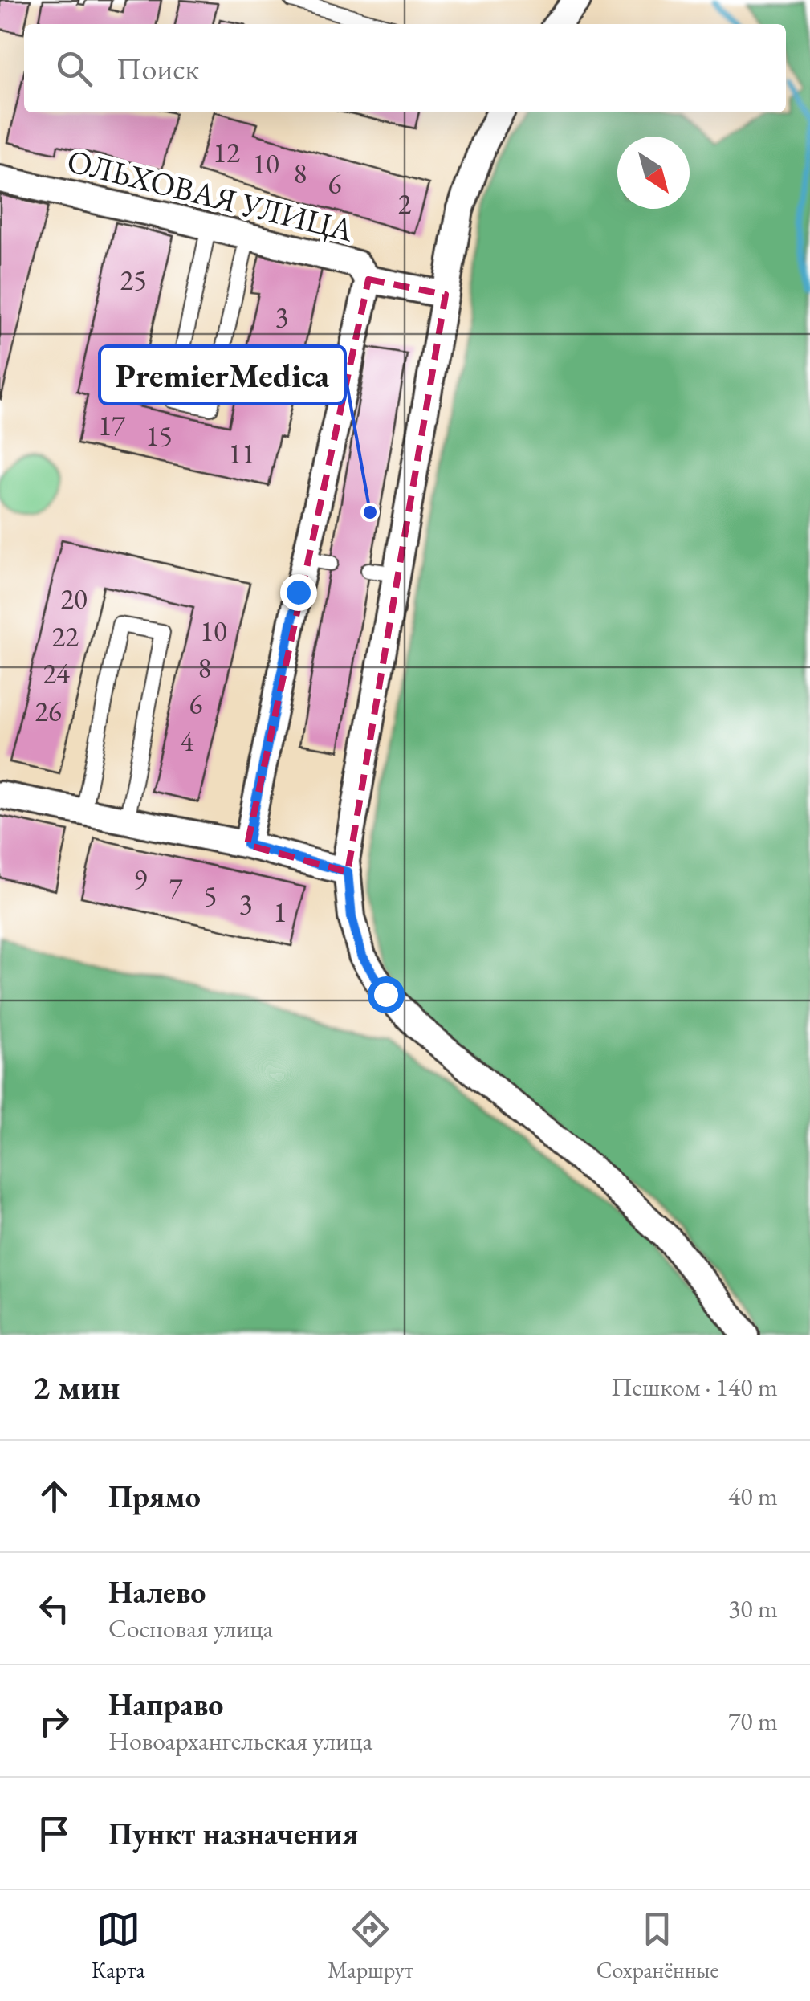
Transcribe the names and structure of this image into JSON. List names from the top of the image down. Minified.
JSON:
{"streets":{"street":["ОЛЬХОВАЯ УЛИЦА"]},"places":["PremierMedica"],"house_numbers":["12","10","8","6","2","25","3","17","15","11","20","10","22","8","24","6","26","4","9","7","5","3","1"],"north":"bottom right","page":{"search":"Поиск","heading":["2 мин","Пешком · 140 m"],"list":[["Прямо","40 m"],["Налево","Сосновая улица","30 m"],["Направо","Новоархангельская улица","70 m"],"Пункт назначения"],"nav":["Карта","Маршрут","Сохранённые"]}}
